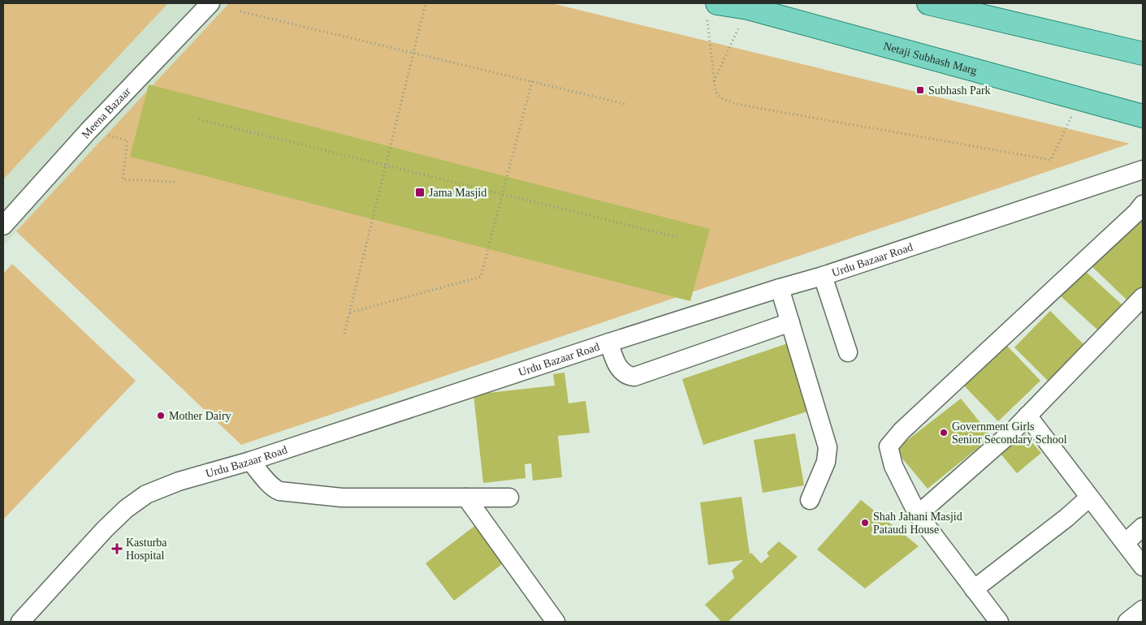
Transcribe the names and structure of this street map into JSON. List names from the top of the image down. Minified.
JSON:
{"streets":{"main road":["Netaji Subhash Marg"],"street":["Meena Bazaar","Urdu Bazaar Road"]},"places":{"transit":["Subhash Park","Jama Masjid"],"other":["Mother Dairy","Government Girls Senior Secondary School","Shah Jahani Masjid Pataudi House"],"health":["Kasturba Hospital"]}}
